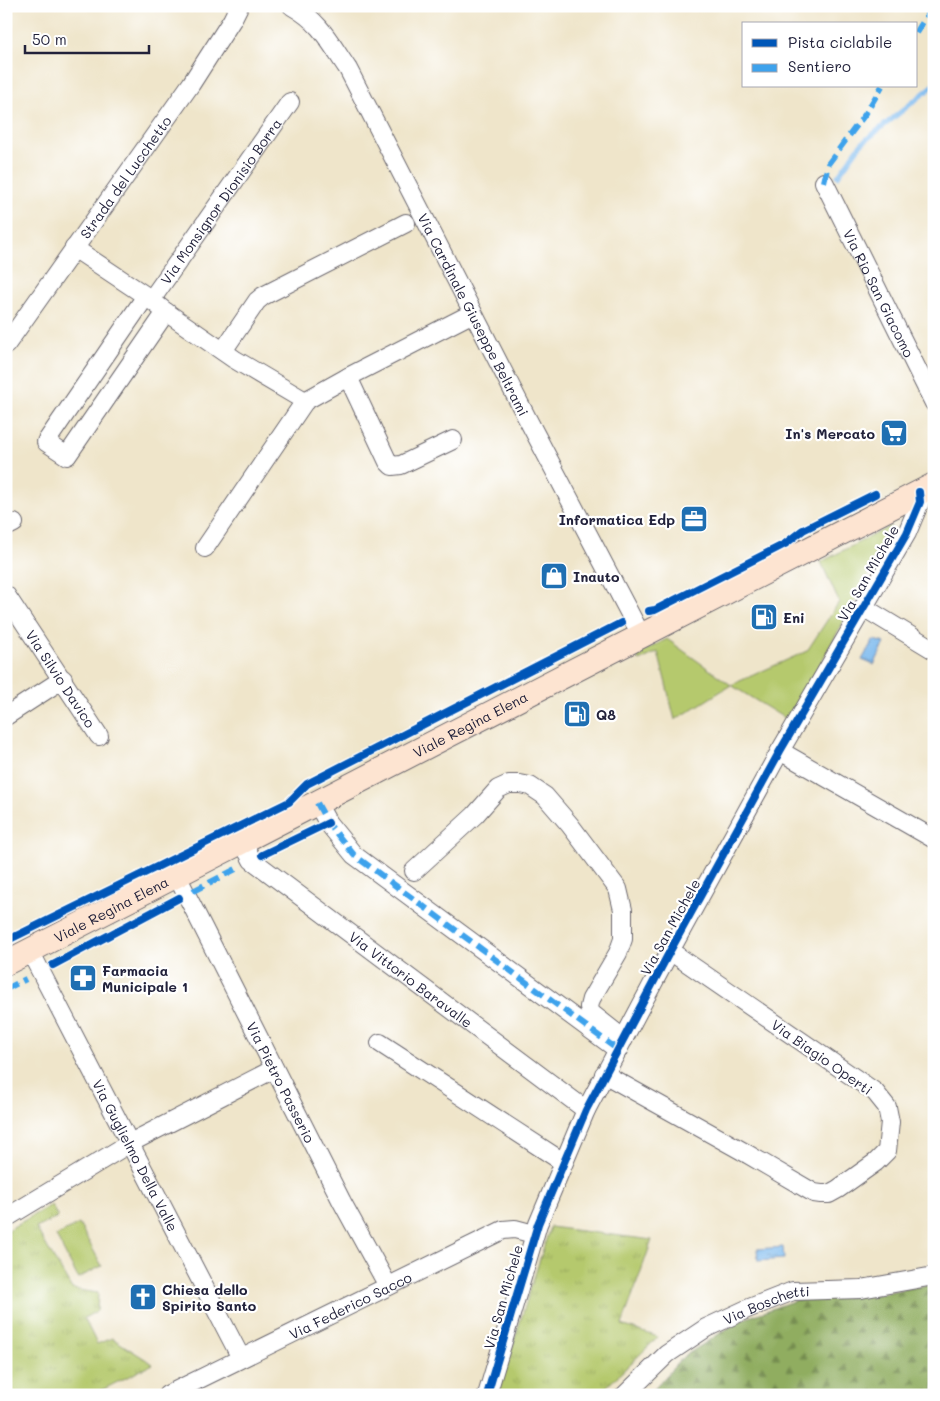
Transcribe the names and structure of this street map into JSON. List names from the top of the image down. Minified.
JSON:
{"streets":{"main road":["Viale Regina Elena"],"street":["Strada del Lucchetto","Via Monsignor Dionisio Borra","Via Rio San Giacomo","Via Cardinale Giuseppe Beltrami","Via San Michele","Via Silvio Davico","Via Vittorio Baravalle","Via Biagio Operti","Via Pietro Passerio","Via Guglielmo Della Valle","Via Federico Sacco","Via Boschetti"]},"crossings":[["Via Cardinale Giuseppe Beltrami","Viale Regina Elena"],["Via San Michele","Viale Regina Elena"],["Via San Michele","Via Vittorio Baravalle"],["Via San Michele","Via Biagio Operti"],["Via San Michele","Via Federico Sacco"],["Viale Regina Elena","Via Vittorio Baravalle"],["Viale Regina Elena","Via Pietro Passerio"],["Viale Regina Elena","Via Guglielmo Della Valle"],["Via Pietro Passerio","Via Federico Sacco"],["Via Guglielmo Della Valle","Via Federico Sacco"]],"places":{"supermarket":["In's Mercato"],"office":["Informatica Edp"],"shop":["Inauto"],"fuel station":["Eni","Q8"],"pharmacy":["Farmacia Municipale 1"],"church":["Chiesa dello Spirito Santo"]},"legend":["Pista ciclabile","Sentiero"],"scale_bar":"50 m"}
